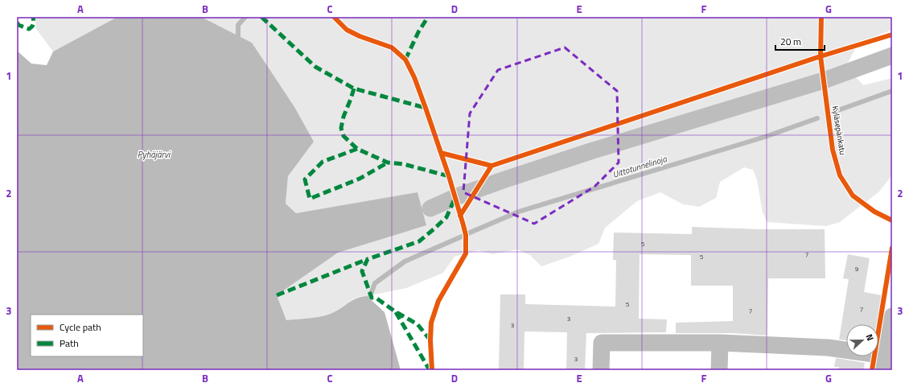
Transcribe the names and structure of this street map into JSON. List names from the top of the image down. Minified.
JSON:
{"streets":{"cycle path":["Kyläsepänkatu"]},"water":["Pyhäjärvi","Uittotunnelinoja"],"house_numbers":["5","7","5","9","5","7","7","3","3","3"],"legend":["Cycle path","Path"],"scale_bar":"20 m","north":"right","grid":{"columns":["A","B","C","D","E","F","G"],"rows":["1","2","3"]}}
